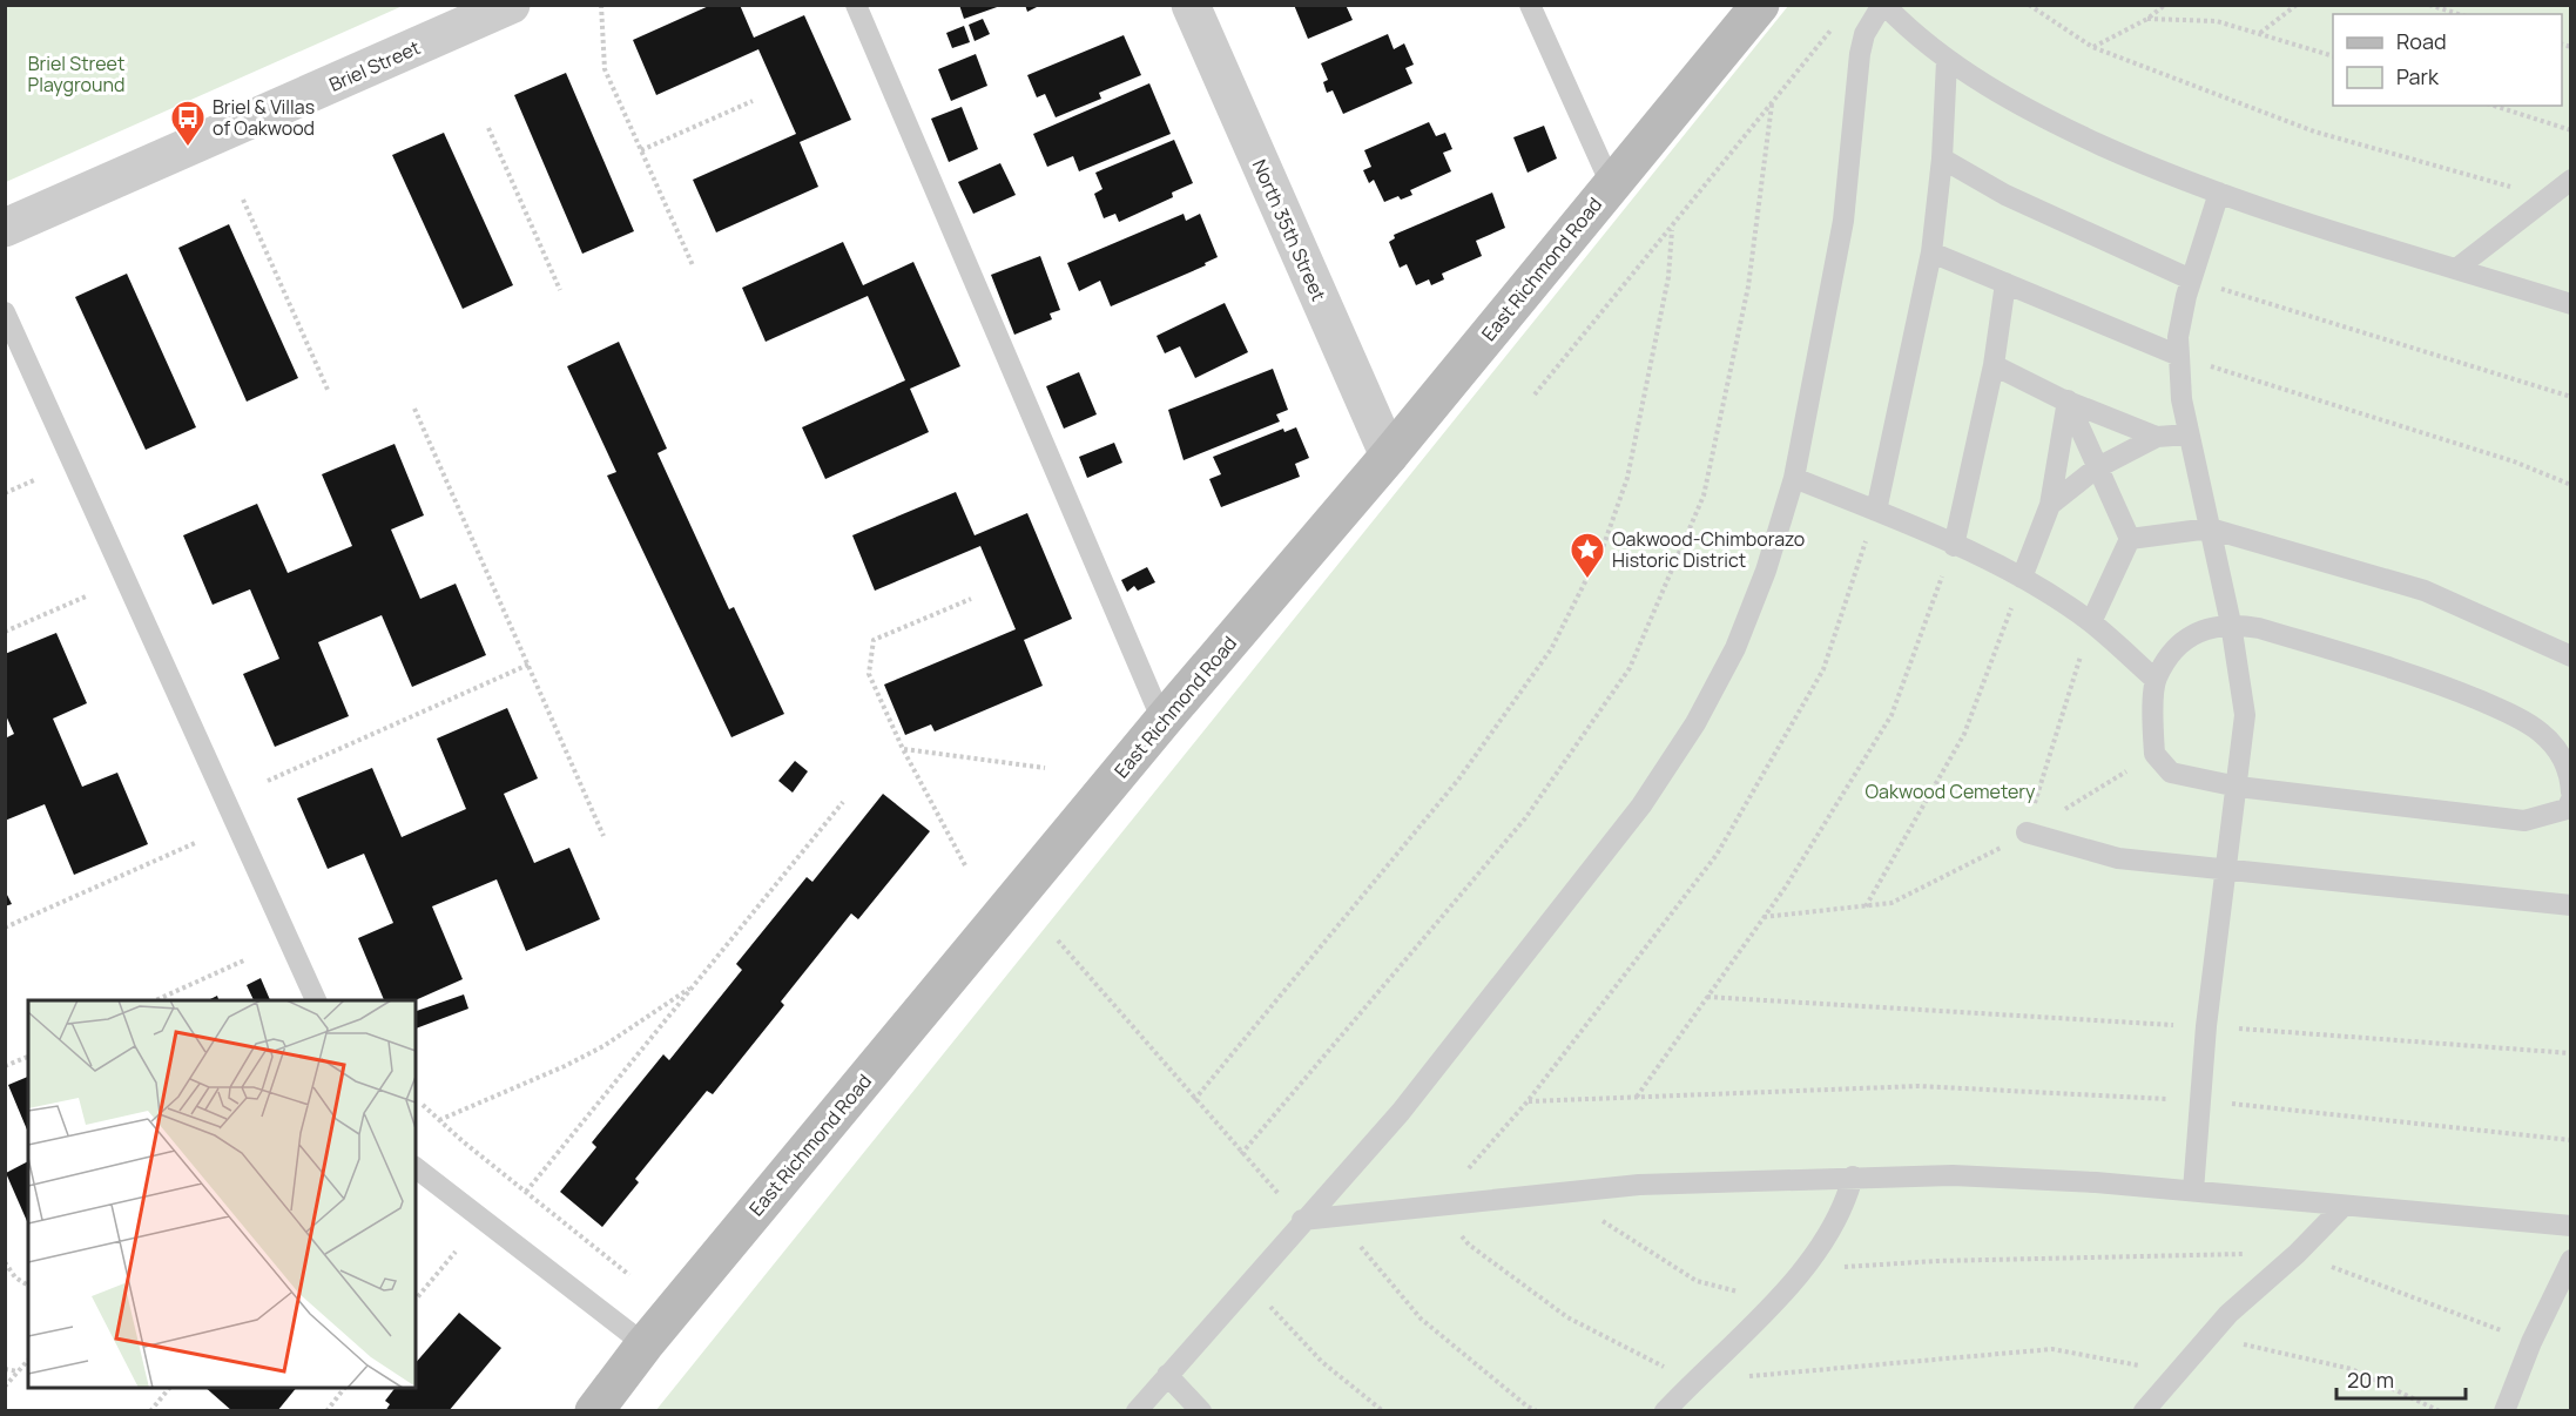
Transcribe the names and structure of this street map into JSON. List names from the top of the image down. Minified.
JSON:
{"streets":{"street":["Briel Street","North 35th Street","East Richmond Road"]},"crossings":[["North 35th Street","East Richmond Road"]],"parks":["Briel Street Playground","Oakwood Cemetery"],"places":{"bus stop":["Briel & Villas of Oakwood"],"place":["Oakwood-Chimborazo Historic District"]},"legend":["Road","Park"],"scale_bar":"20 m"}
